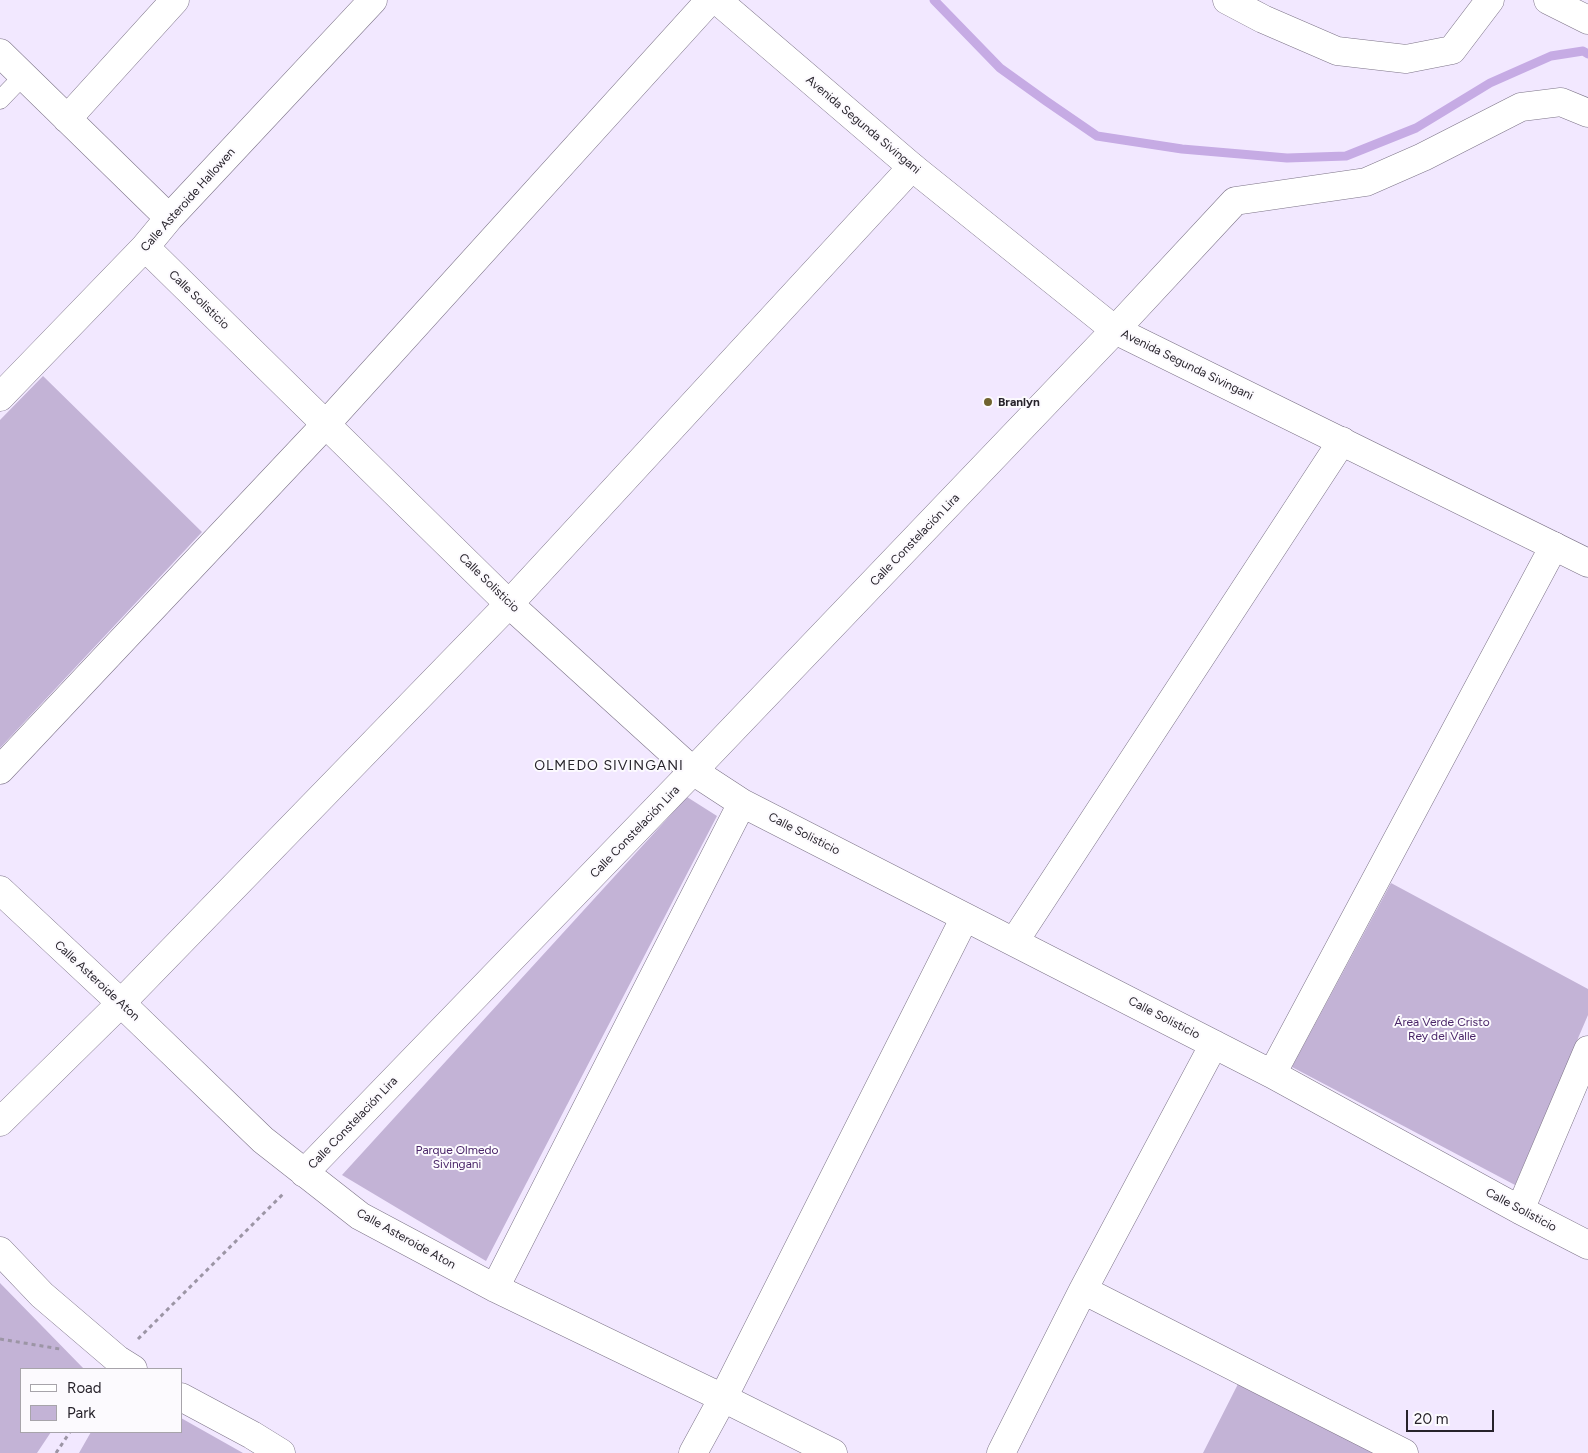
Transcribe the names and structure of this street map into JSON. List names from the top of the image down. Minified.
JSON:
{"streets":{"street":["Avenida Segunda Sivingani","Calle Asteroide Hallowen","Calle Solisticio","Calle Constelación Lira","Calle Asteroide Aton"]},"crossings":[["Avenida Segunda Sivingani","Calle Constelación Lira"],["Calle Asteroide Hallowen","Calle Solisticio"],["Calle Solisticio","Calle Constelación Lira"],["Calle Constelación Lira","Calle Asteroide Aton"]],"districts":["OLMEDO SIVINGANI"],"parks":["Área Verde Cristo Rey del Valle","Parque Olmedo Sivingani"],"places":["Branlyn"],"legend":["Road","Park"],"scale_bar":"20 m"}
